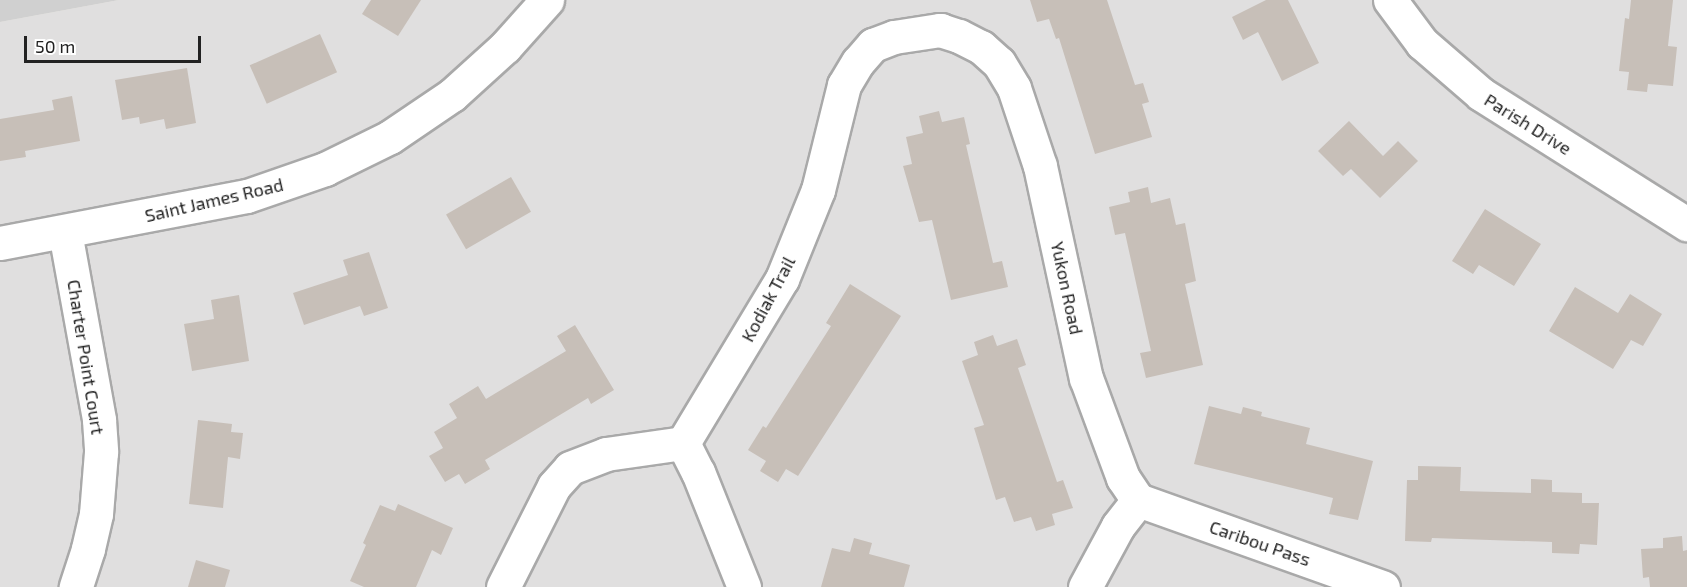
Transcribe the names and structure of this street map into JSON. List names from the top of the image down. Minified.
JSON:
{"streets":{"street":["Parish Drive","Saint James Road","Yukon Road","Kodiak Trail","Charter Point Court","Caribou Pass"]},"crossings":[["Saint James Road","Charter Point Court"],["Yukon Road","Kodiak Trail"],["Yukon Road","Caribou Pass"]],"scale_bar":"50 m"}
